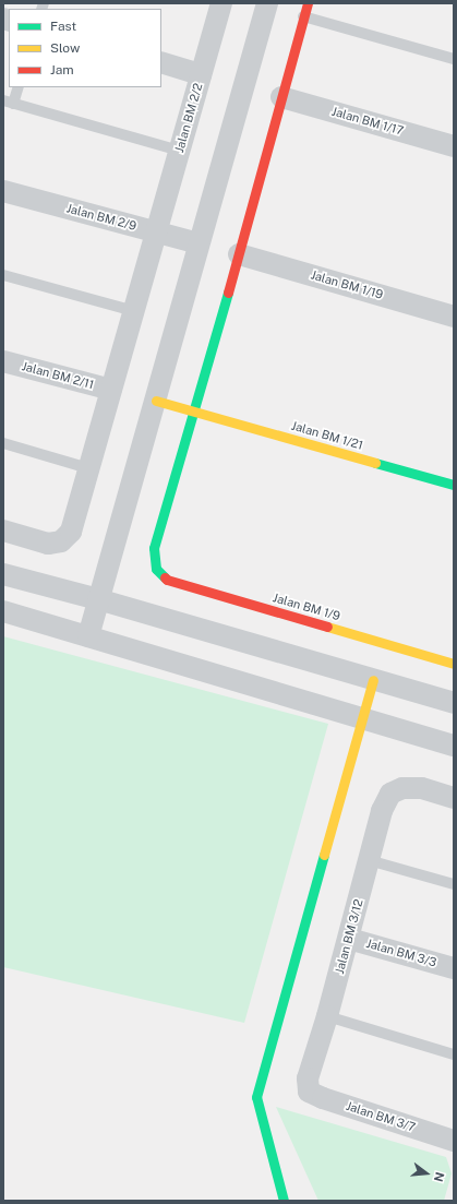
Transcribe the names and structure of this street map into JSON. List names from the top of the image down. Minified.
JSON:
{"streets":{"street":["Jalan BM 2/2","Jalan BM 1/17","Jalan BM 2/9","Jalan BM 1/19","Jalan BM 2/11","Jalan BM 1/21","Jalan BM 1/9","Jalan BM 3/12","Jalan BM 3/3","Jalan BM 3/7"]},"crossings":[["Jalan BM 2/2","Jalan BM 2/9"],["Jalan BM 2/2","Jalan BM 2/11"],["Jalan BM 1/21","Jalan BM 1/9"],["Jalan BM 3/12","Jalan BM 3/3"],["Jalan BM 3/12","Jalan BM 3/7"]],"legend":["Fast","Slow","Jam"],"north":"right"}
